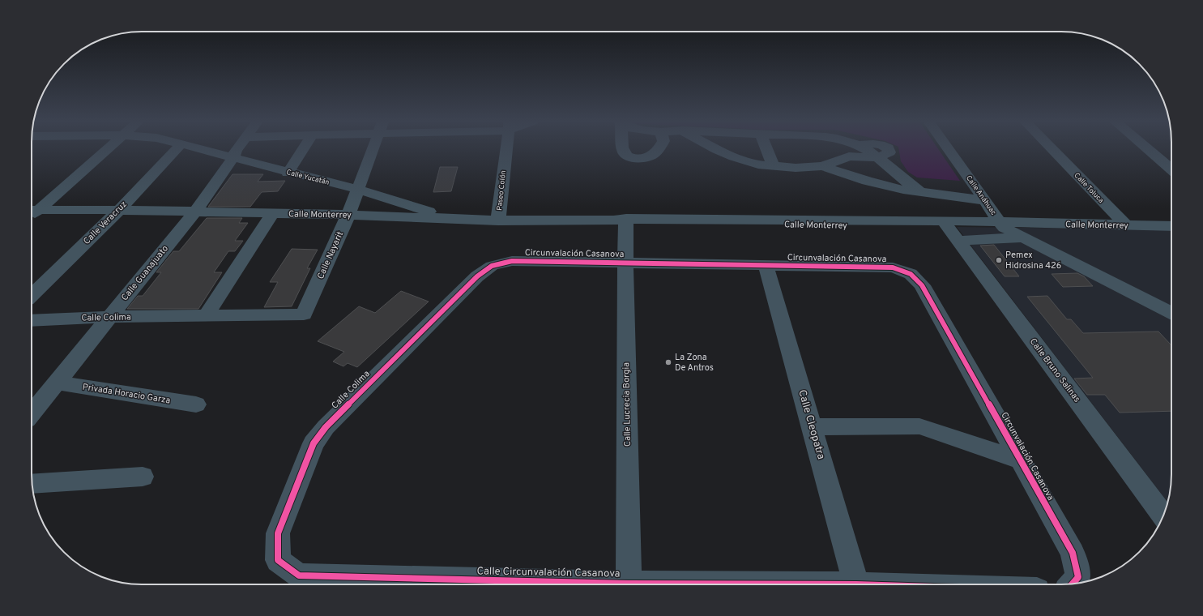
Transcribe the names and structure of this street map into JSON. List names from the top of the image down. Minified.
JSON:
{"streets":{"street":["Calle Yucatán","Calle Toluca","Paseo Colón","Calle Anáhuac","Calle Monterrey","Calle Veracruz","Circunvalación Casanova","Calle Nayarit","Calle Guanajuato","Calle Colima","Calle Bruno Salinas","Privada Horacio Garza","Calle Lucrecia Borgia","Calle Cleopatra","Calle Circunvalación Casanova"]},"crossings":[["Calle Yucatán","Calle Monterrey"],["Calle Yucatán","Calle Nayarit"],["Calle Yucatán","Calle Guanajuato"],["Calle Toluca","Calle Monterrey"],["Paseo Colón","Calle Monterrey"],["Calle Anáhuac","Calle Monterrey"],["Calle Monterrey","Calle Veracruz"],["Calle Monterrey","Calle Nayarit"],["Calle Monterrey","Calle Guanajuato"],["Calle Monterrey","Calle Bruno Salinas"],["Calle Monterrey","Calle Lucrecia Borgia"],["Circunvalación Casanova","Calle Colima"],["Circunvalación Casanova","Calle Lucrecia Borgia"],["Circunvalación Casanova","Calle Cleopatra"],["Calle Nayarit","Calle Colima"],["Calle Guanajuato","Calle Colima"],["Calle Guanajuato","Privada Horacio Garza"],["Calle Colima","Calle Circunvalación Casanova"]],"places":["Pemex Hidrosina 426","La Zona De Antros"]}
